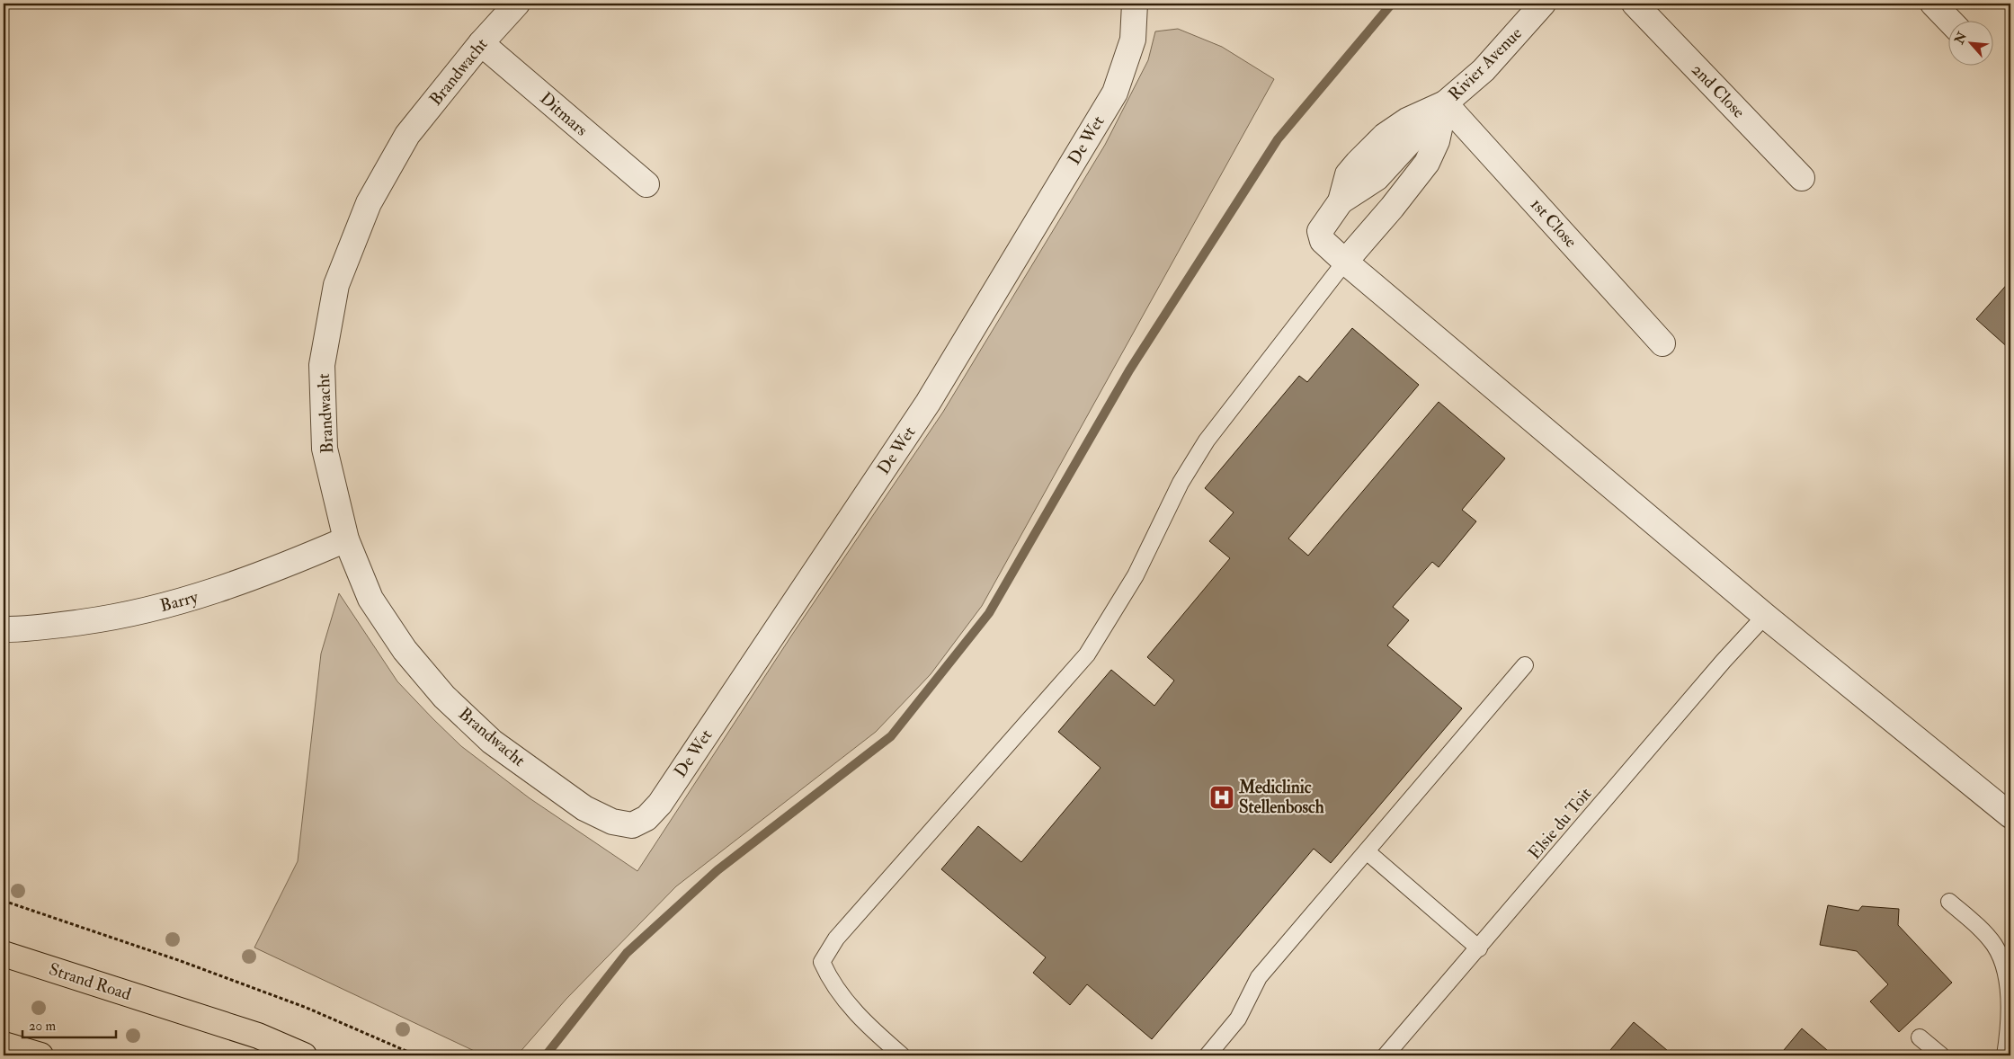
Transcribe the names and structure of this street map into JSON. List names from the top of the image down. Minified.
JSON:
{"streets":{"main road":["Strand Road"],"street":["Rivier Avenue","Brandwacht","2nd Close","Ditmars","De Wet","1st Close","Barry"],"lane":["Elsie du Toit"]},"crossings":[["Rivier Avenue","1st Close"],["Brandwacht","Ditmars"],["Brandwacht","De Wet"],["Brandwacht","Barry"]],"places":{"hospital":["Mediclinic Stellenbosch"]},"scale_bar":"20 m","north":"top left"}
